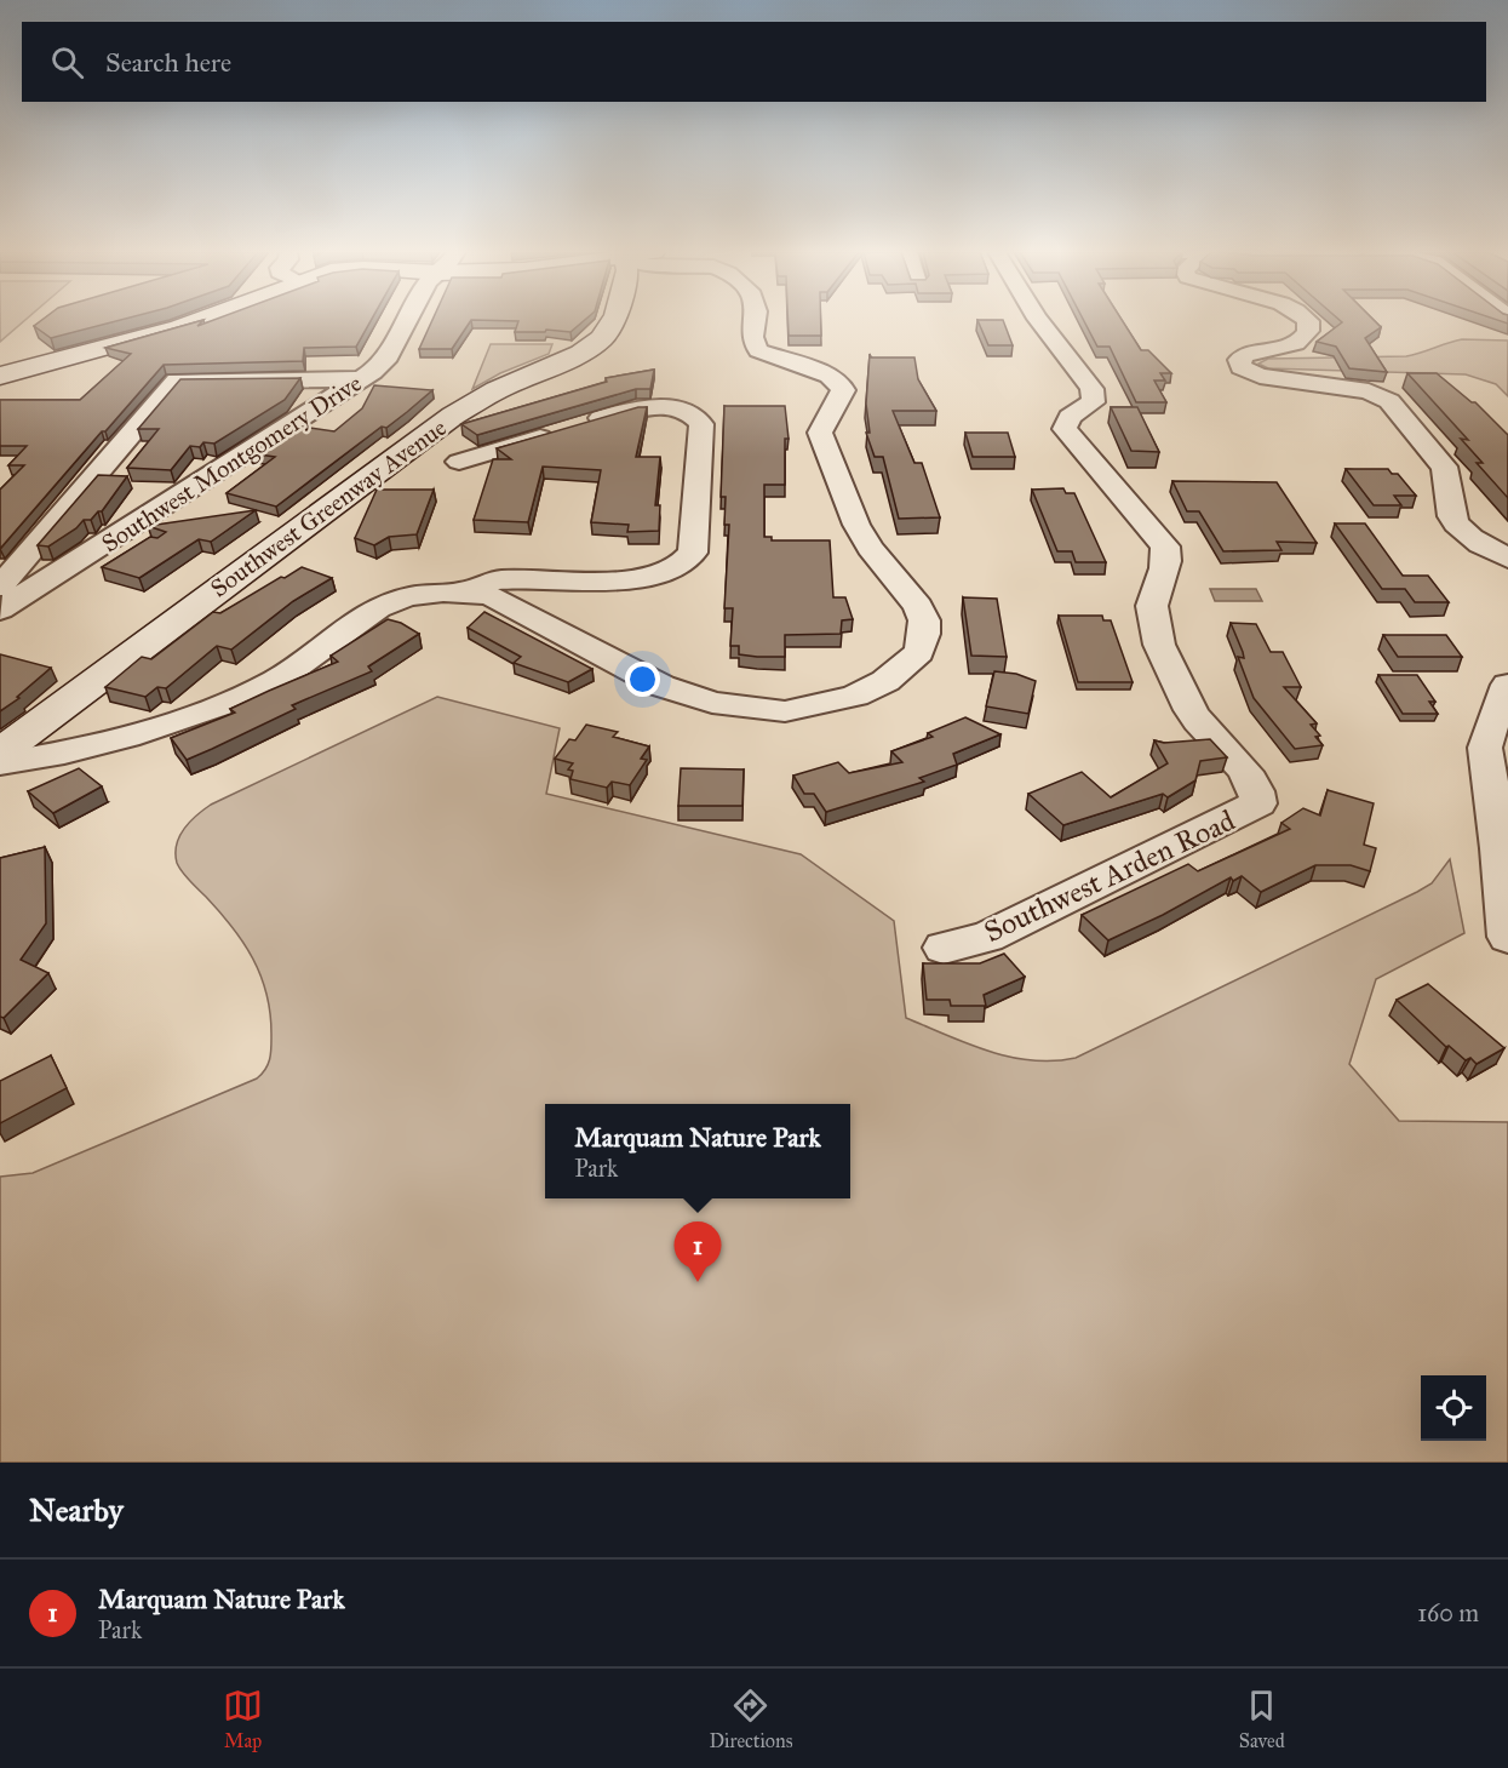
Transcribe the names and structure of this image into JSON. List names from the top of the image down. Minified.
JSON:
{"streets":{"street":["Southwest Montgomery Drive","Southwest Greenway Avenue","Southwest Arden Road"]},"page":{"search":"Search here","popup":["Marquam Nature Park","Park"],"pins":"1","heading":"Nearby","list":[{"mark":"1","name":"Marquam Nature Park","note":"Park","value":"160 m"}],"nav":["Map","Directions","Saved"]}}
